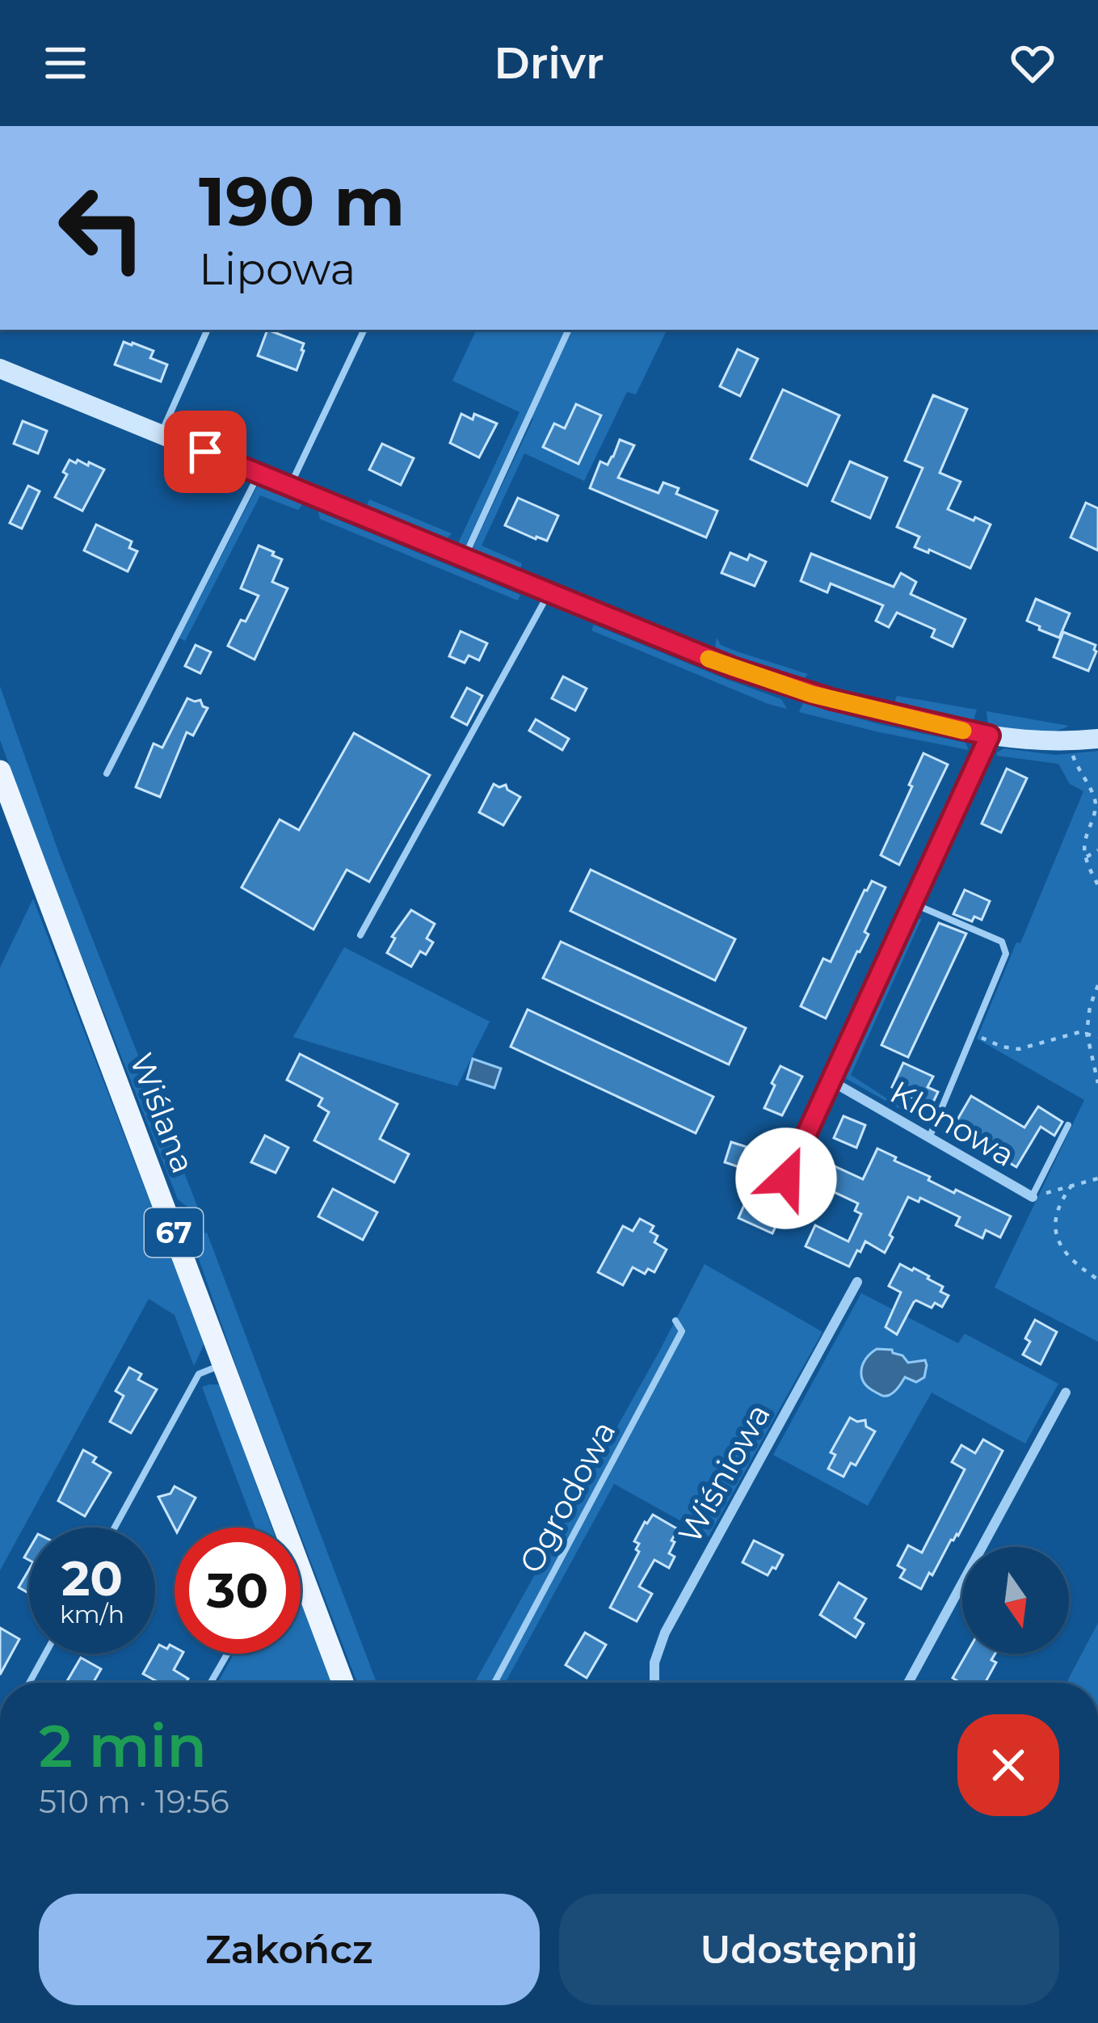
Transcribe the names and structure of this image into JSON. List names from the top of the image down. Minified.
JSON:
{"streets":{"main road":["Wiślana","67"],"street":["Klonowa","Wiśniowa"],"lane":["Ogrodowa"]},"north":"bottom","page":{"header":"Drivr","turn":["190 m","Lipowa"],"speed":"20 km/h","limit":"30","heading":["2 min","510 m · 19:56"],"buttons":["Zakończ","Udostępnij"]}}
